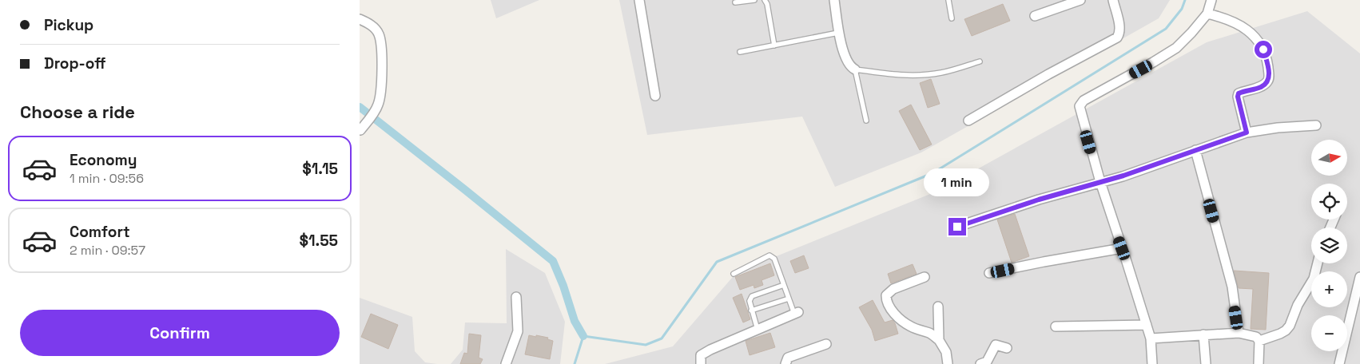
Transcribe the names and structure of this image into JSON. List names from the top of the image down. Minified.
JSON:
{"north":"right","page":{"banner":["Pickup","Drop-off"],"heading":"Choose a ride","list":[{"name":"Economy","note":"1 min · 09:56","value":"$1.15"},{"name":"Comfort","note":"2 min · 09:57","value":"$1.55"}],"map_buttons":["+","−"],"bubble":"1 min","buttons":"Confirm"}}
